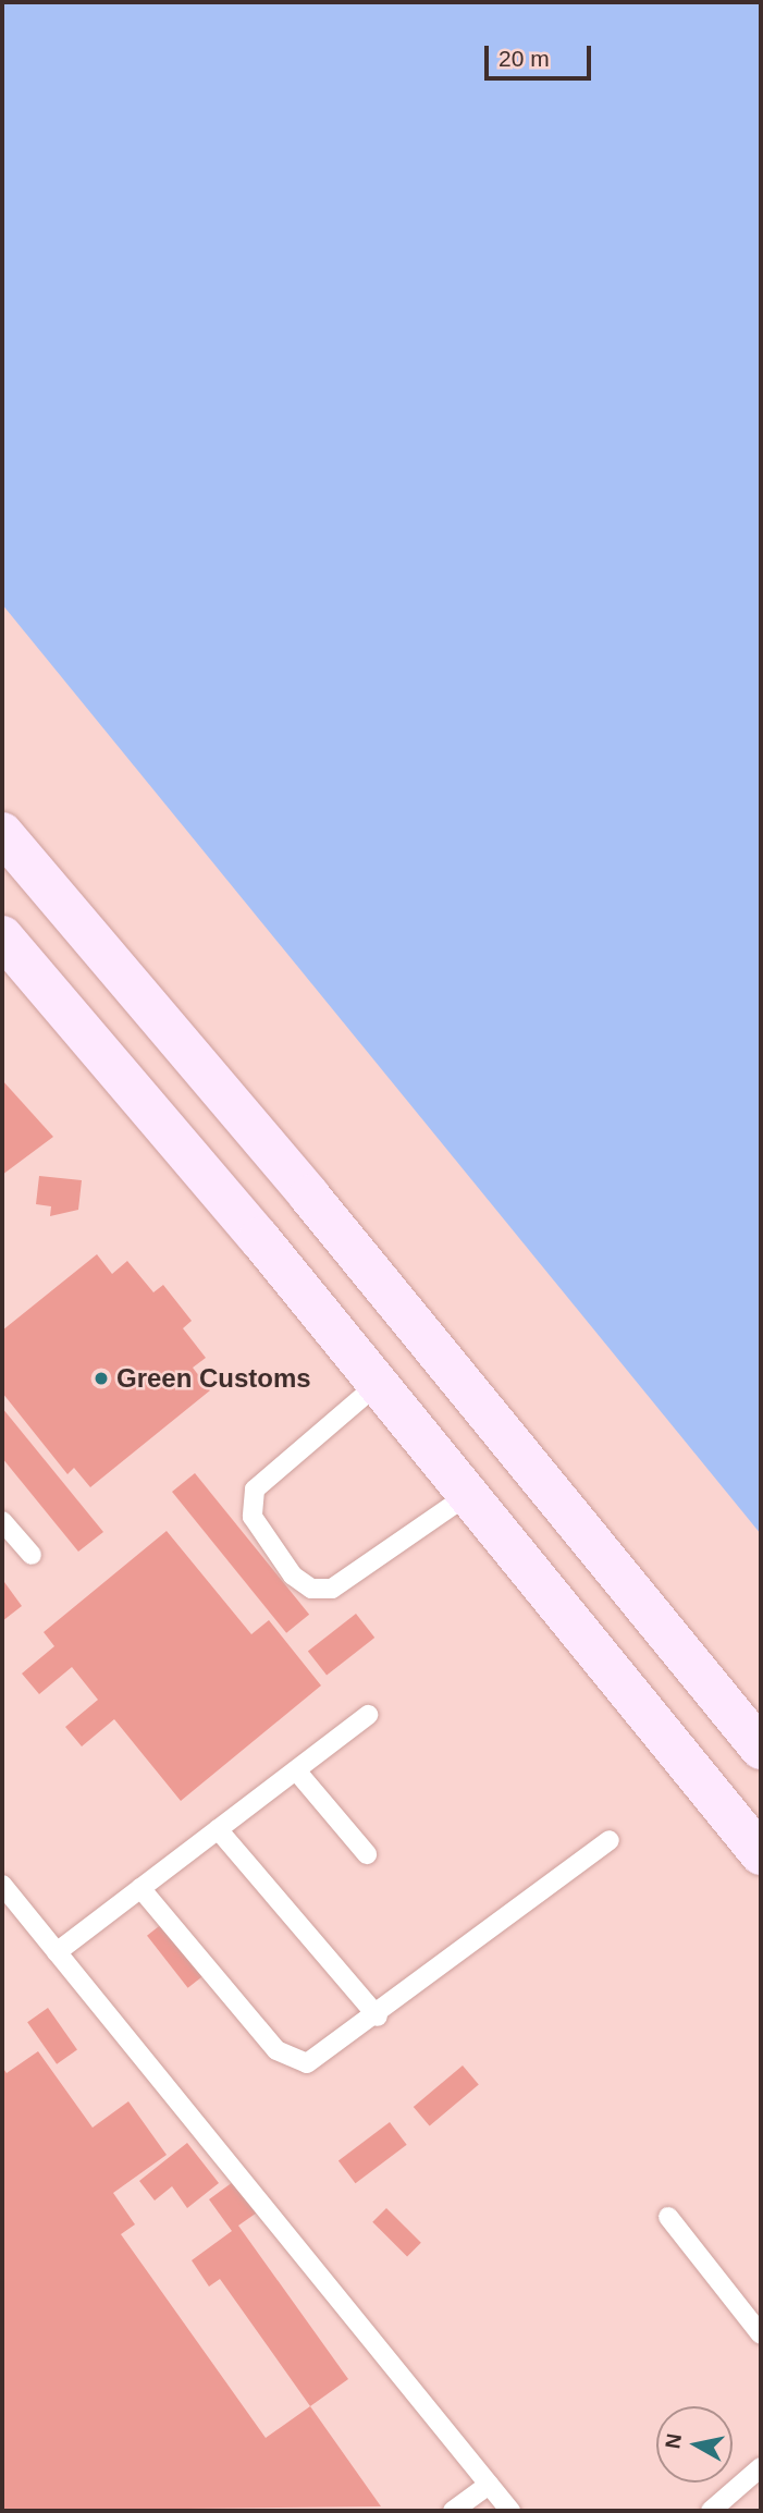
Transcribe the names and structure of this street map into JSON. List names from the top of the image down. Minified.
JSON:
{"places":["Green Customs"],"scale_bar":"20 m","north":"left"}
